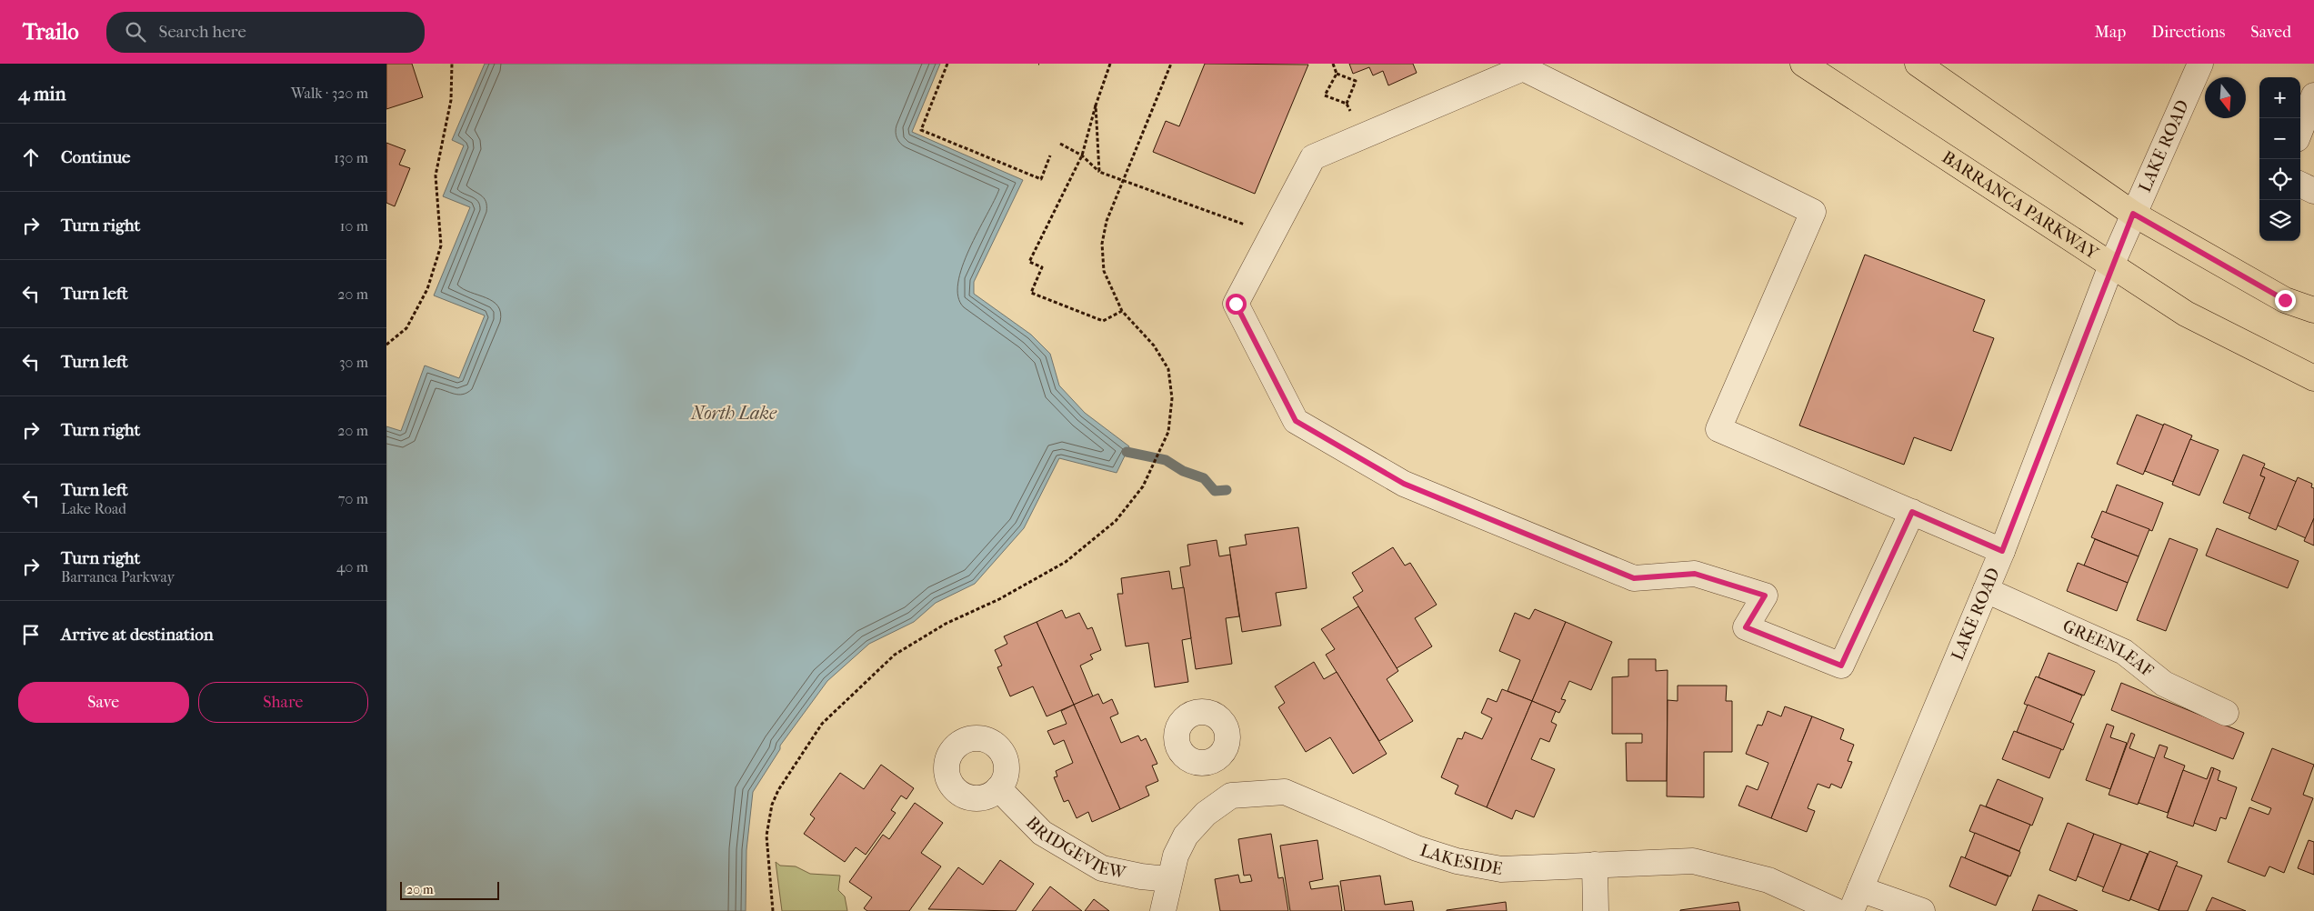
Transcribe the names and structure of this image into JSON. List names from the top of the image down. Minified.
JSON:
{"streets":{"main road":["BARRANCA PARKWAY"],"street":["LAKE ROAD","GREENLEAF","BRIDGEVIEW","LAKESIDE"]},"crossings":[["LAKE ROAD","BARRANCA PARKWAY"],["LAKE ROAD","GREENLEAF"]],"water":["North Lake"],"scale_bar":"20 m","north":"bottom","page":{"header":"Trailo","search":"Search here","nav":["Map","Directions","Saved"],"heading":["4 min","Walk · 320 m"],"map_buttons":["+","−"],"list":[["Continue","130 m"],["Turn right","10 m"],["Turn left","20 m"],["Turn left","30 m"],["Turn right","20 m"],["Turn left","Lake Road","70 m"],["Turn right","Barranca Parkway","40 m"],"Arrive at destination"],"buttons":["Save","Share"],"scale":"20 m"}}
